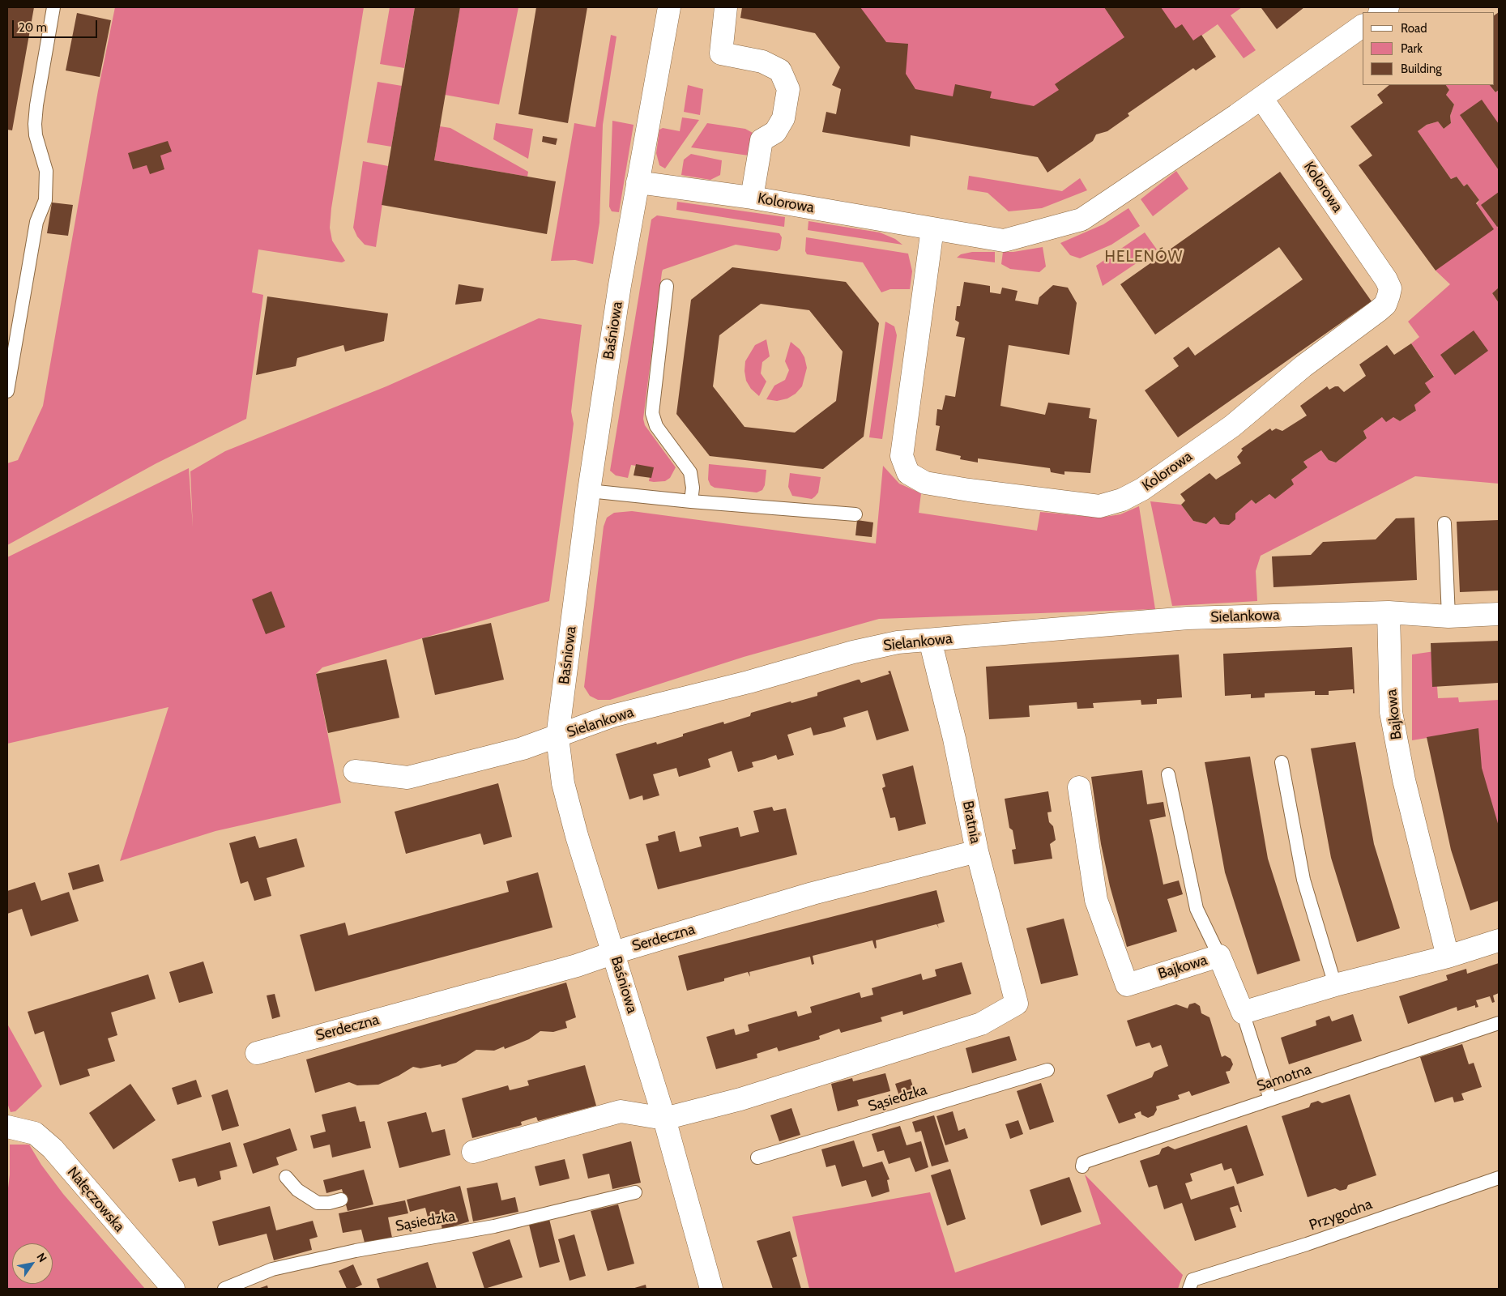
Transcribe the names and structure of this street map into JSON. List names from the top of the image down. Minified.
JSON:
{"streets":{"street":["Kolorowa","Baśniowa","Sielankowa","Bajkowa","Bratnia","Serdeczna","Nałęczowska"],"lane":["Samotna","Sąsiedzka","Przygodna"]},"crossings":[["Kolorowa","Baśniowa"],["Baśniowa","Sielankowa"],["Baśniowa","Bratnia"],["Baśniowa","Serdeczna"],["Sielankowa","Bajkowa"],["Sielankowa","Bratnia"],["Bratnia","Serdeczna"]],"districts":["HELENÓW"],"legend":["Road","Park","Building"],"scale_bar":"20 m","north":"top right"}
